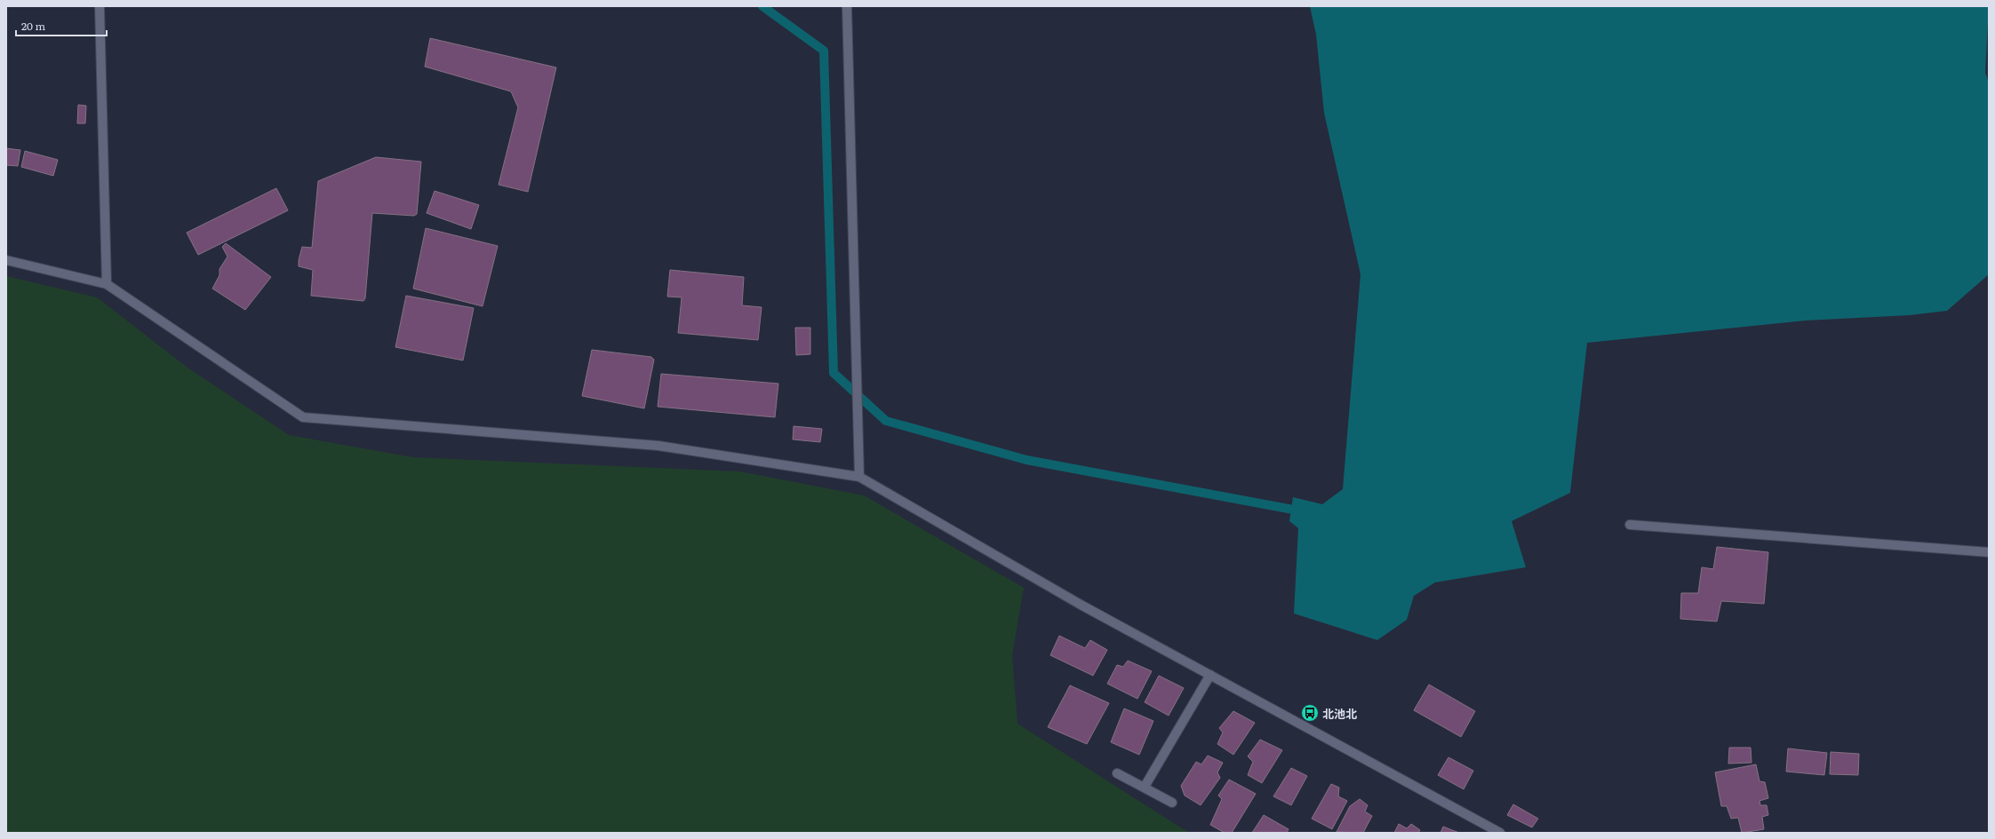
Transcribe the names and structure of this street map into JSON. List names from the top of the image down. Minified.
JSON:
{"places":{"bus stop":["北池北"]},"scale_bar":"20 m"}
